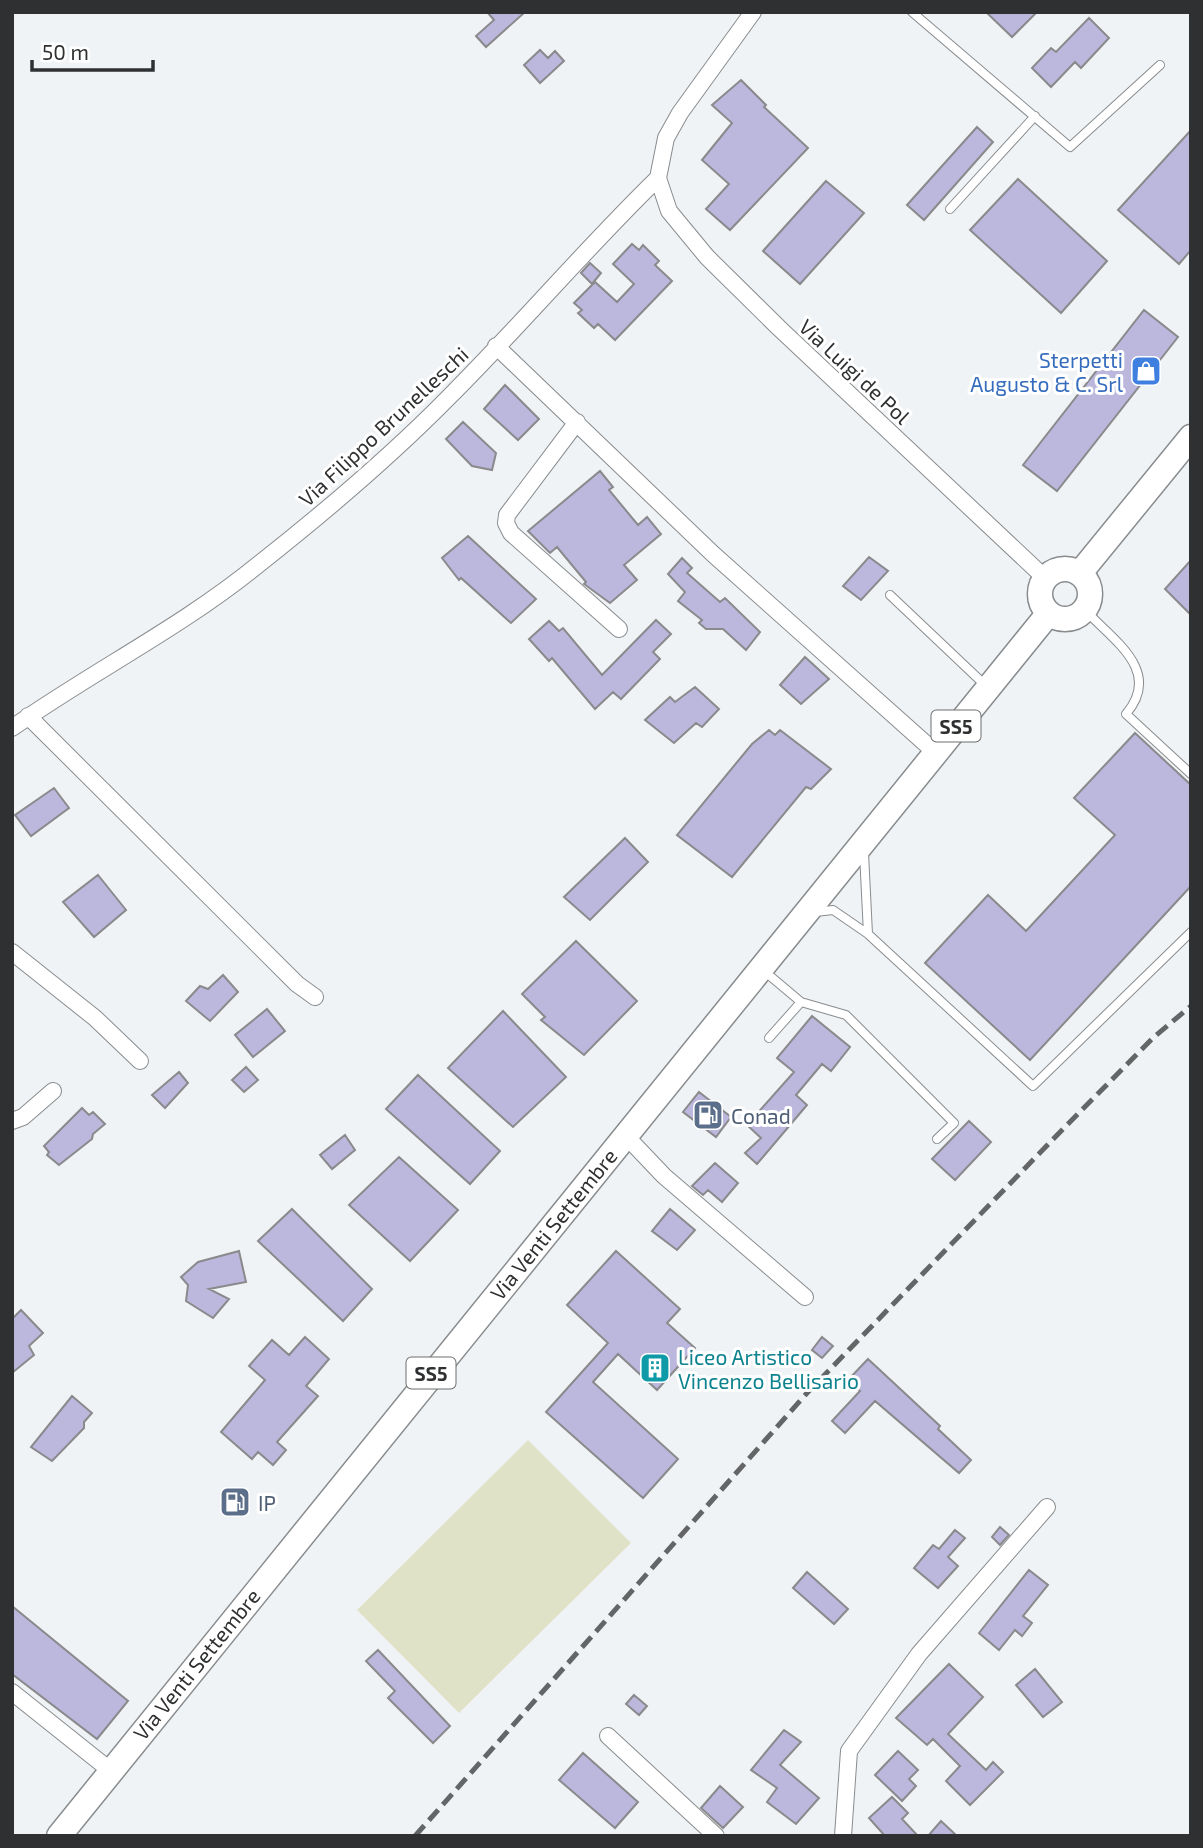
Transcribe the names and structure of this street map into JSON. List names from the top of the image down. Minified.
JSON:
{"streets":{"main road":["SS5","Via Venti Settembre"],"street":["Via Luigi de Pol","Via Filippo Brunelleschi"]},"crossings":[["Via Luigi de Pol","Via Filippo Brunelleschi"],["Via Luigi de Pol","Via Venti Settembre"]],"places":{"shop":["Sterpetti Augusto & C. Srl"],"fuel station":["Conad","IP"],"building":["Liceo Artistico Vincenzo Bellisario"]},"scale_bar":"50 m"}
